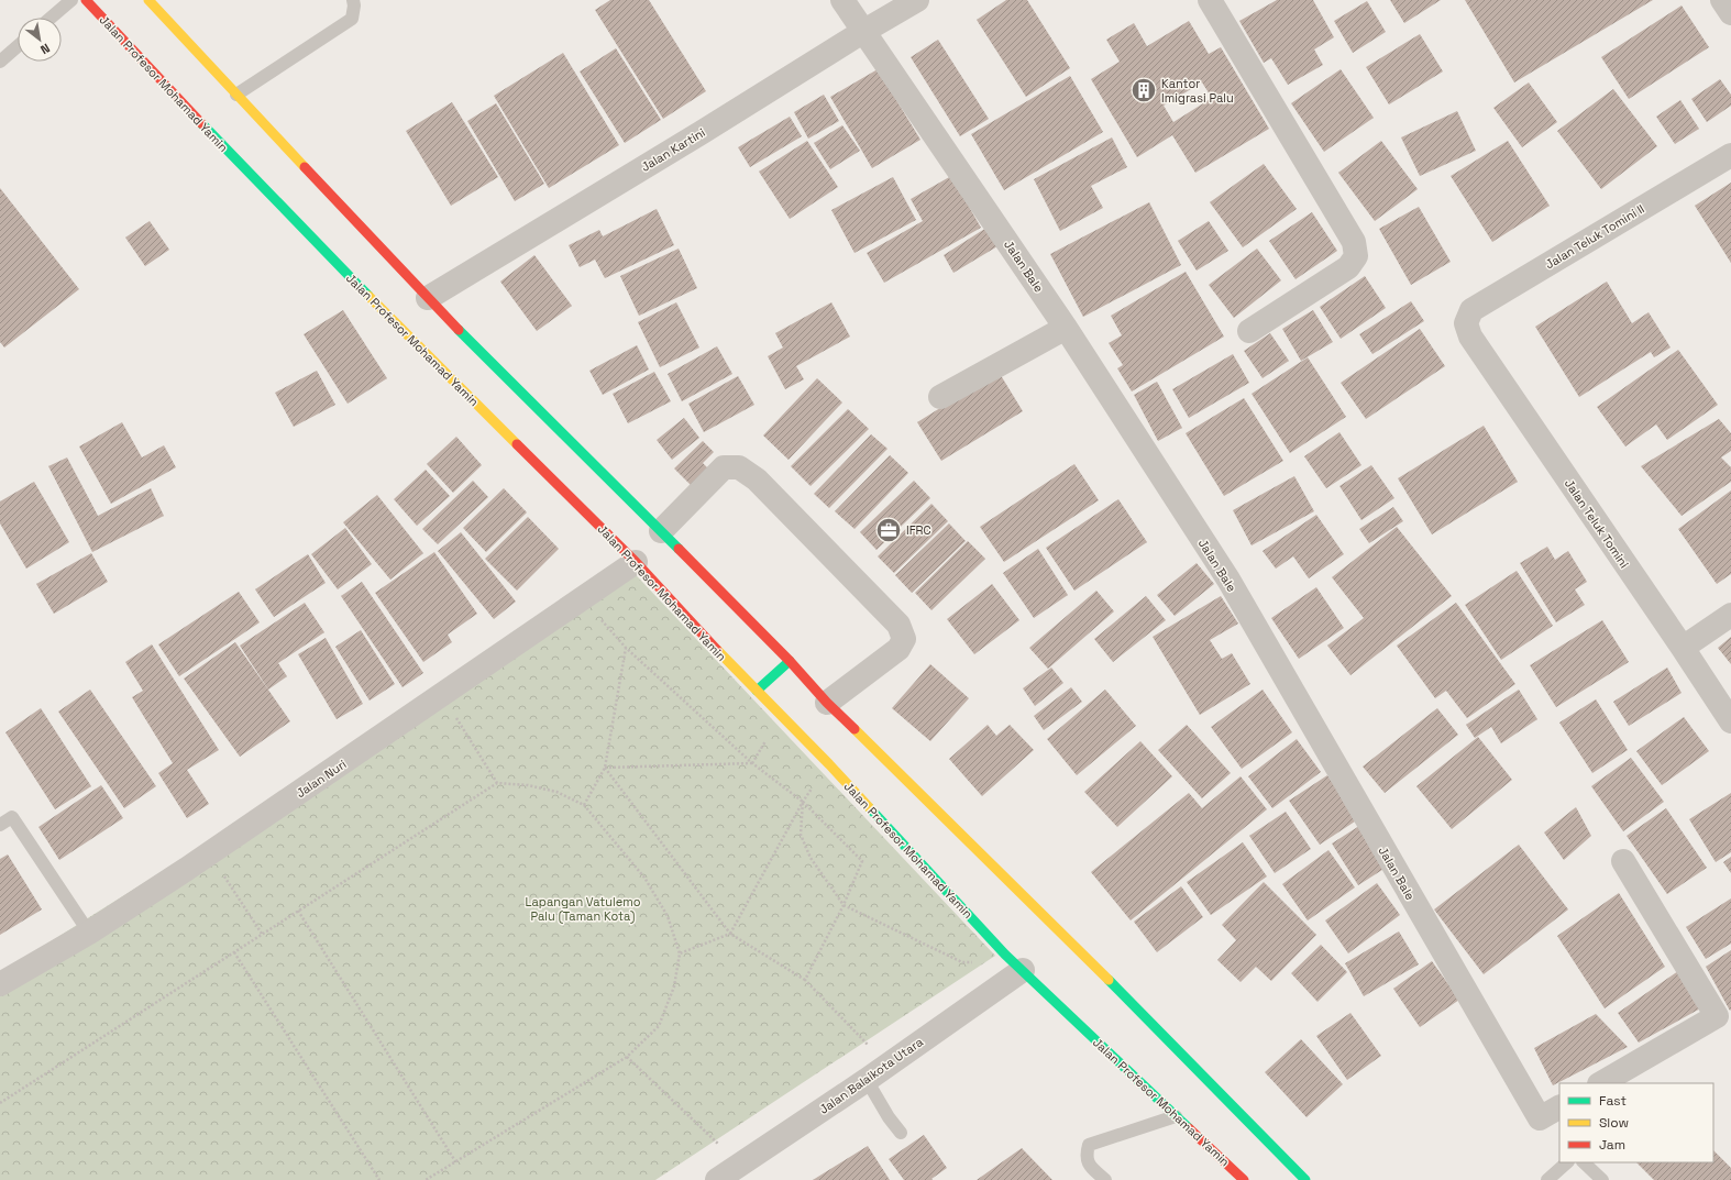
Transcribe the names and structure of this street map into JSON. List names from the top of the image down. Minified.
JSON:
{"streets":{"main road":["Jalan Profesor Mohamad Yamin"],"street":["Jalan Kartini","Jalan Teluk Tomini II","Jalan Bale","Jalan Teluk Tomini","Jalan Nuri","Jalan Balaikota Utara"]},"crossings":[["Jalan Profesor Mohamad Yamin","Jalan Nuri"],["Jalan Profesor Mohamad Yamin","Jalan Balaikota Utara"],["Jalan Kartini","Jalan Bale"],["Jalan Teluk Tomini II","Jalan Teluk Tomini"]],"parks":["Lapangan Vatulemo Palu (Taman Kota)"],"places":{"building":["Kantor Imigrasi Palu"],"office":["IFRC"]},"legend":["Fast","Slow","Jam"],"north":"bottom right"}
